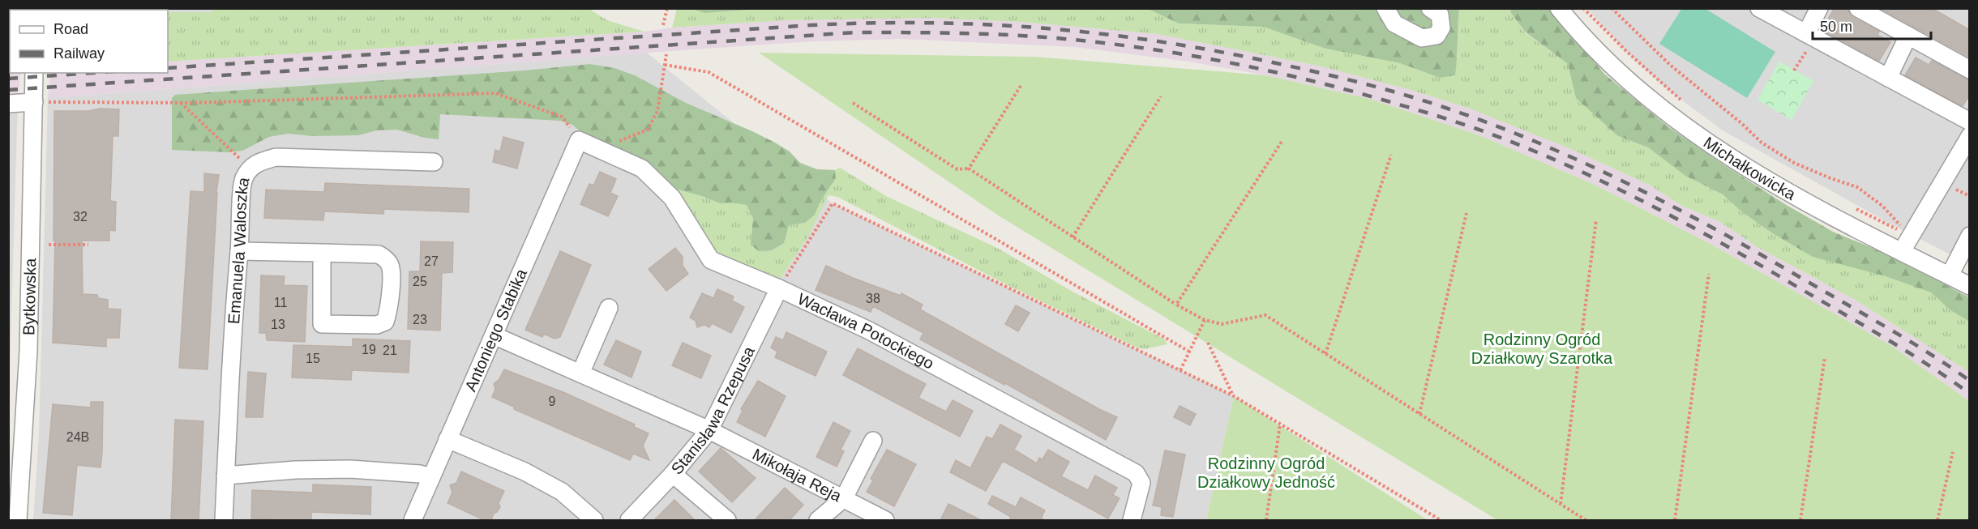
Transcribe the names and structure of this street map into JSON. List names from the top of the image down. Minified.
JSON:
{"streets":{"street":["Michałkowicka","Emanuela Waloszka","Bytkowska","Antoniego Stabika","Wacława Potockiego","Stanisława Rzepusa","Mikołaja Reja"]},"crossings":[["Antoniego Stabika","Wacława Potockiego"],["Antoniego Stabika","Mikołaja Reja"],["Wacława Potockiego","Stanisława Rzepusa"],["Stanisława Rzepusa","Mikołaja Reja"]],"parks":["Rodzinny Ogród Działkowy Szarotka","Rodzinny Ogród Działkowy Jedność"],"house_numbers":["32","27","25","38","11","23","13","19","21","15","9","24B"],"legend":["Road","Railway"],"scale_bar":"50 m"}
